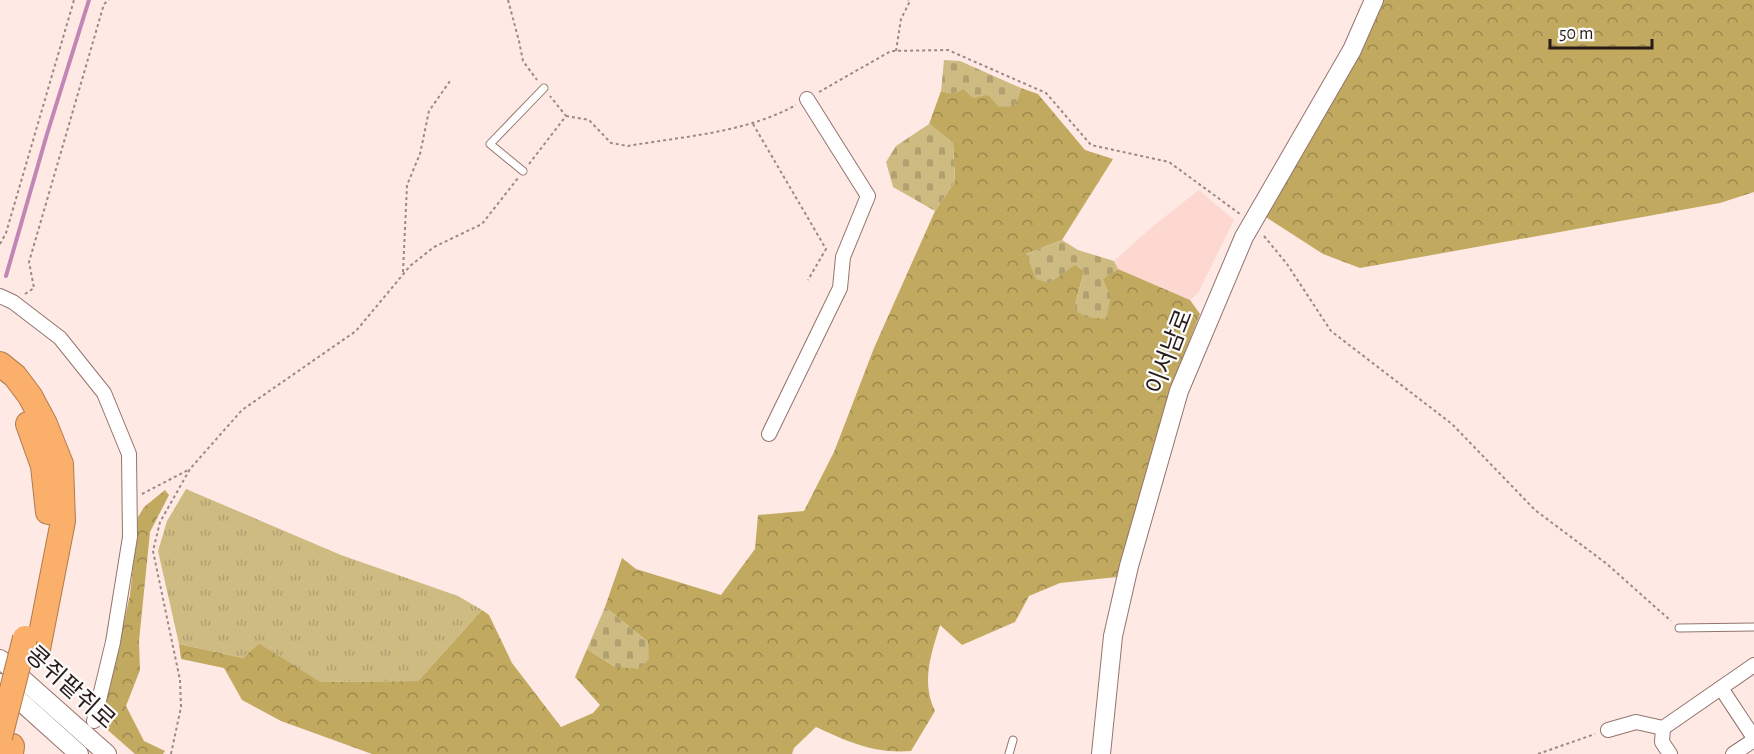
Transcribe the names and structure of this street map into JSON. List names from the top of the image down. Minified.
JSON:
{"streets":{"main road":["이서남로","콩쥐팥쥐로"]},"scale_bar":"50 m"}
